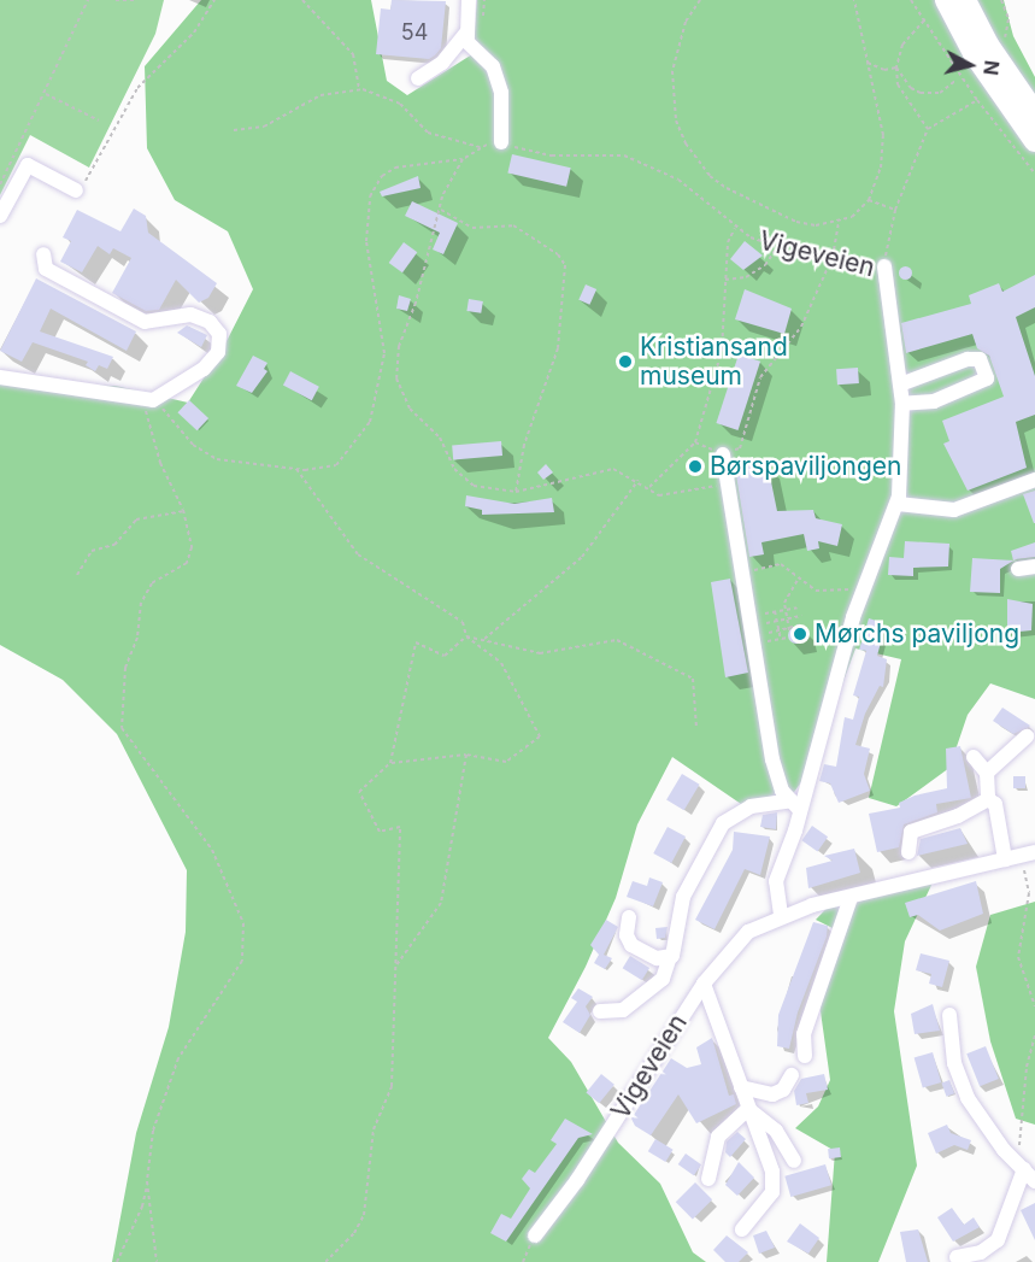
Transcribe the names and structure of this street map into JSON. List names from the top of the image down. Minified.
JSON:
{"streets":{"street":["Vigeveien"]},"places":["Kristiansand museum","Børspaviljongen","Mørchs paviljong"],"house_numbers":["54"],"north":"right"}
